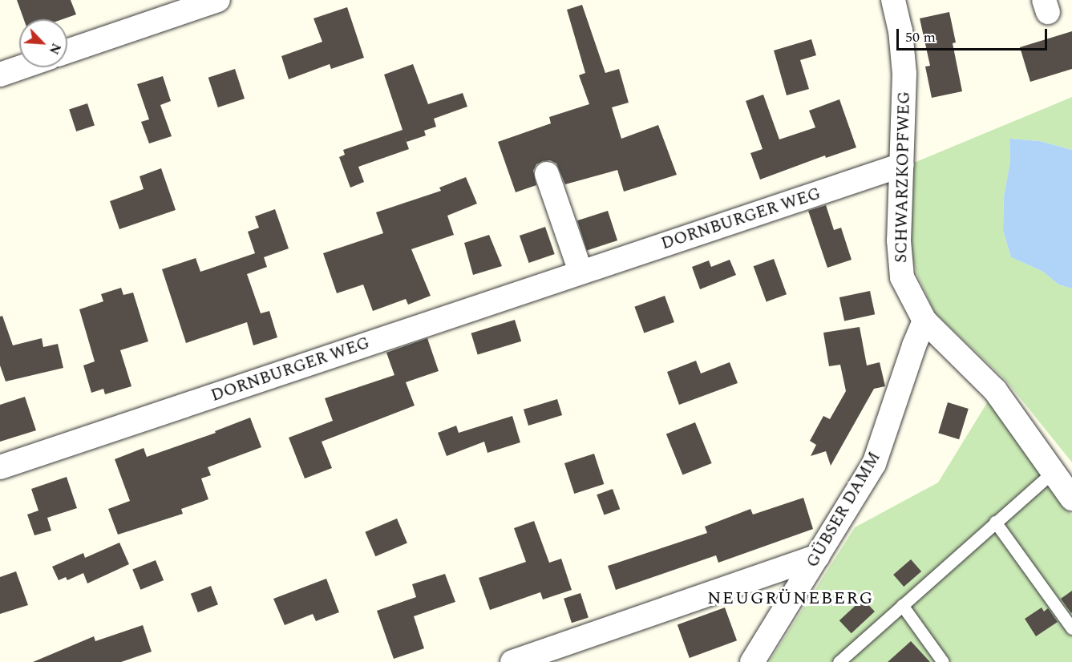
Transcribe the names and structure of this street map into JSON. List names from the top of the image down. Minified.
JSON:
{"streets":{"street":["SCHWARZKOPFWEG","DORNBURGER WEG","GÜBSER DAMM"]},"crossings":[["SCHWARZKOPFWEG","DORNBURGER WEG"],["SCHWARZKOPFWEG","GÜBSER DAMM"]],"districts":["NEUGRÜNEBERG"],"scale_bar":"50 m","north":"bottom right"}
